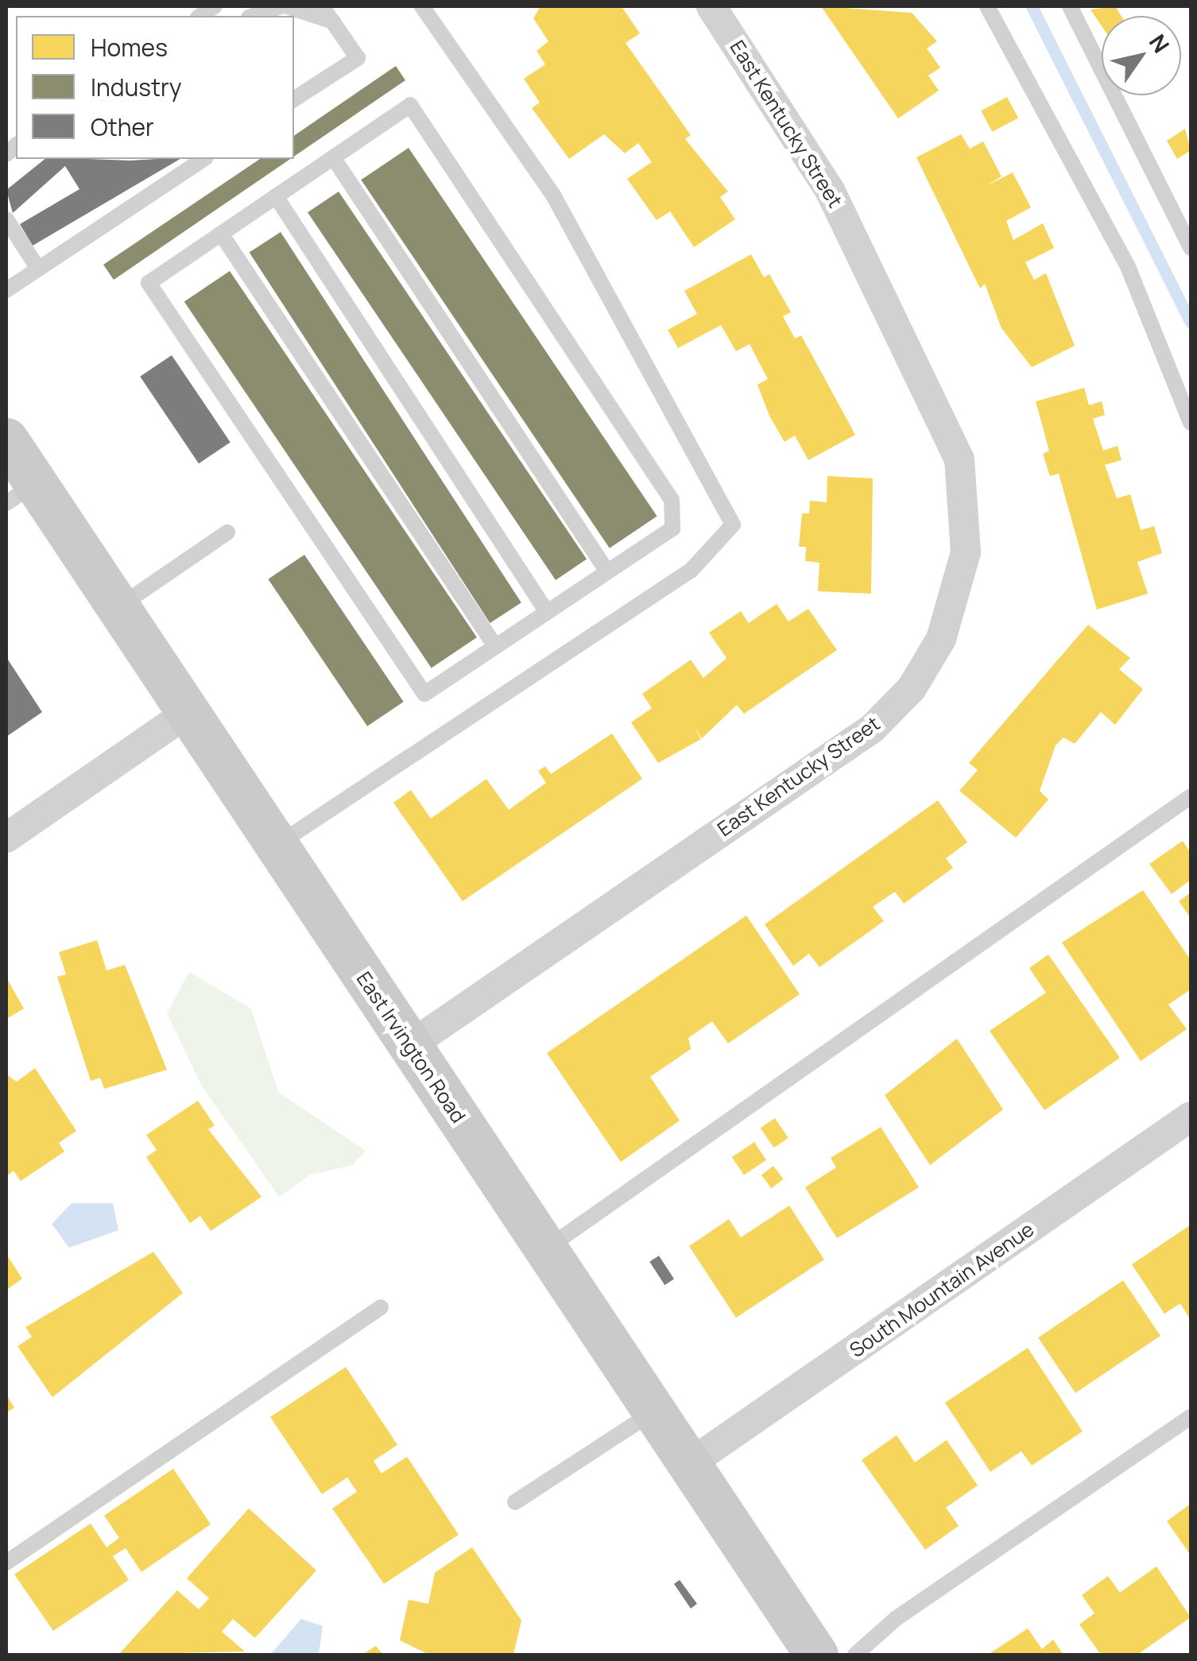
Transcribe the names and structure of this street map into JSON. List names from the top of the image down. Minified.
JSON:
{"streets":{"main road":["East Irvington Road"],"street":["East Kentucky Street","South Mountain Avenue"]},"crossings":[["East Kentucky Street","East Irvington Road"],["East Irvington Road","South Mountain Avenue"]],"legend":["Homes","Industry","Other"],"north":"top right"}
